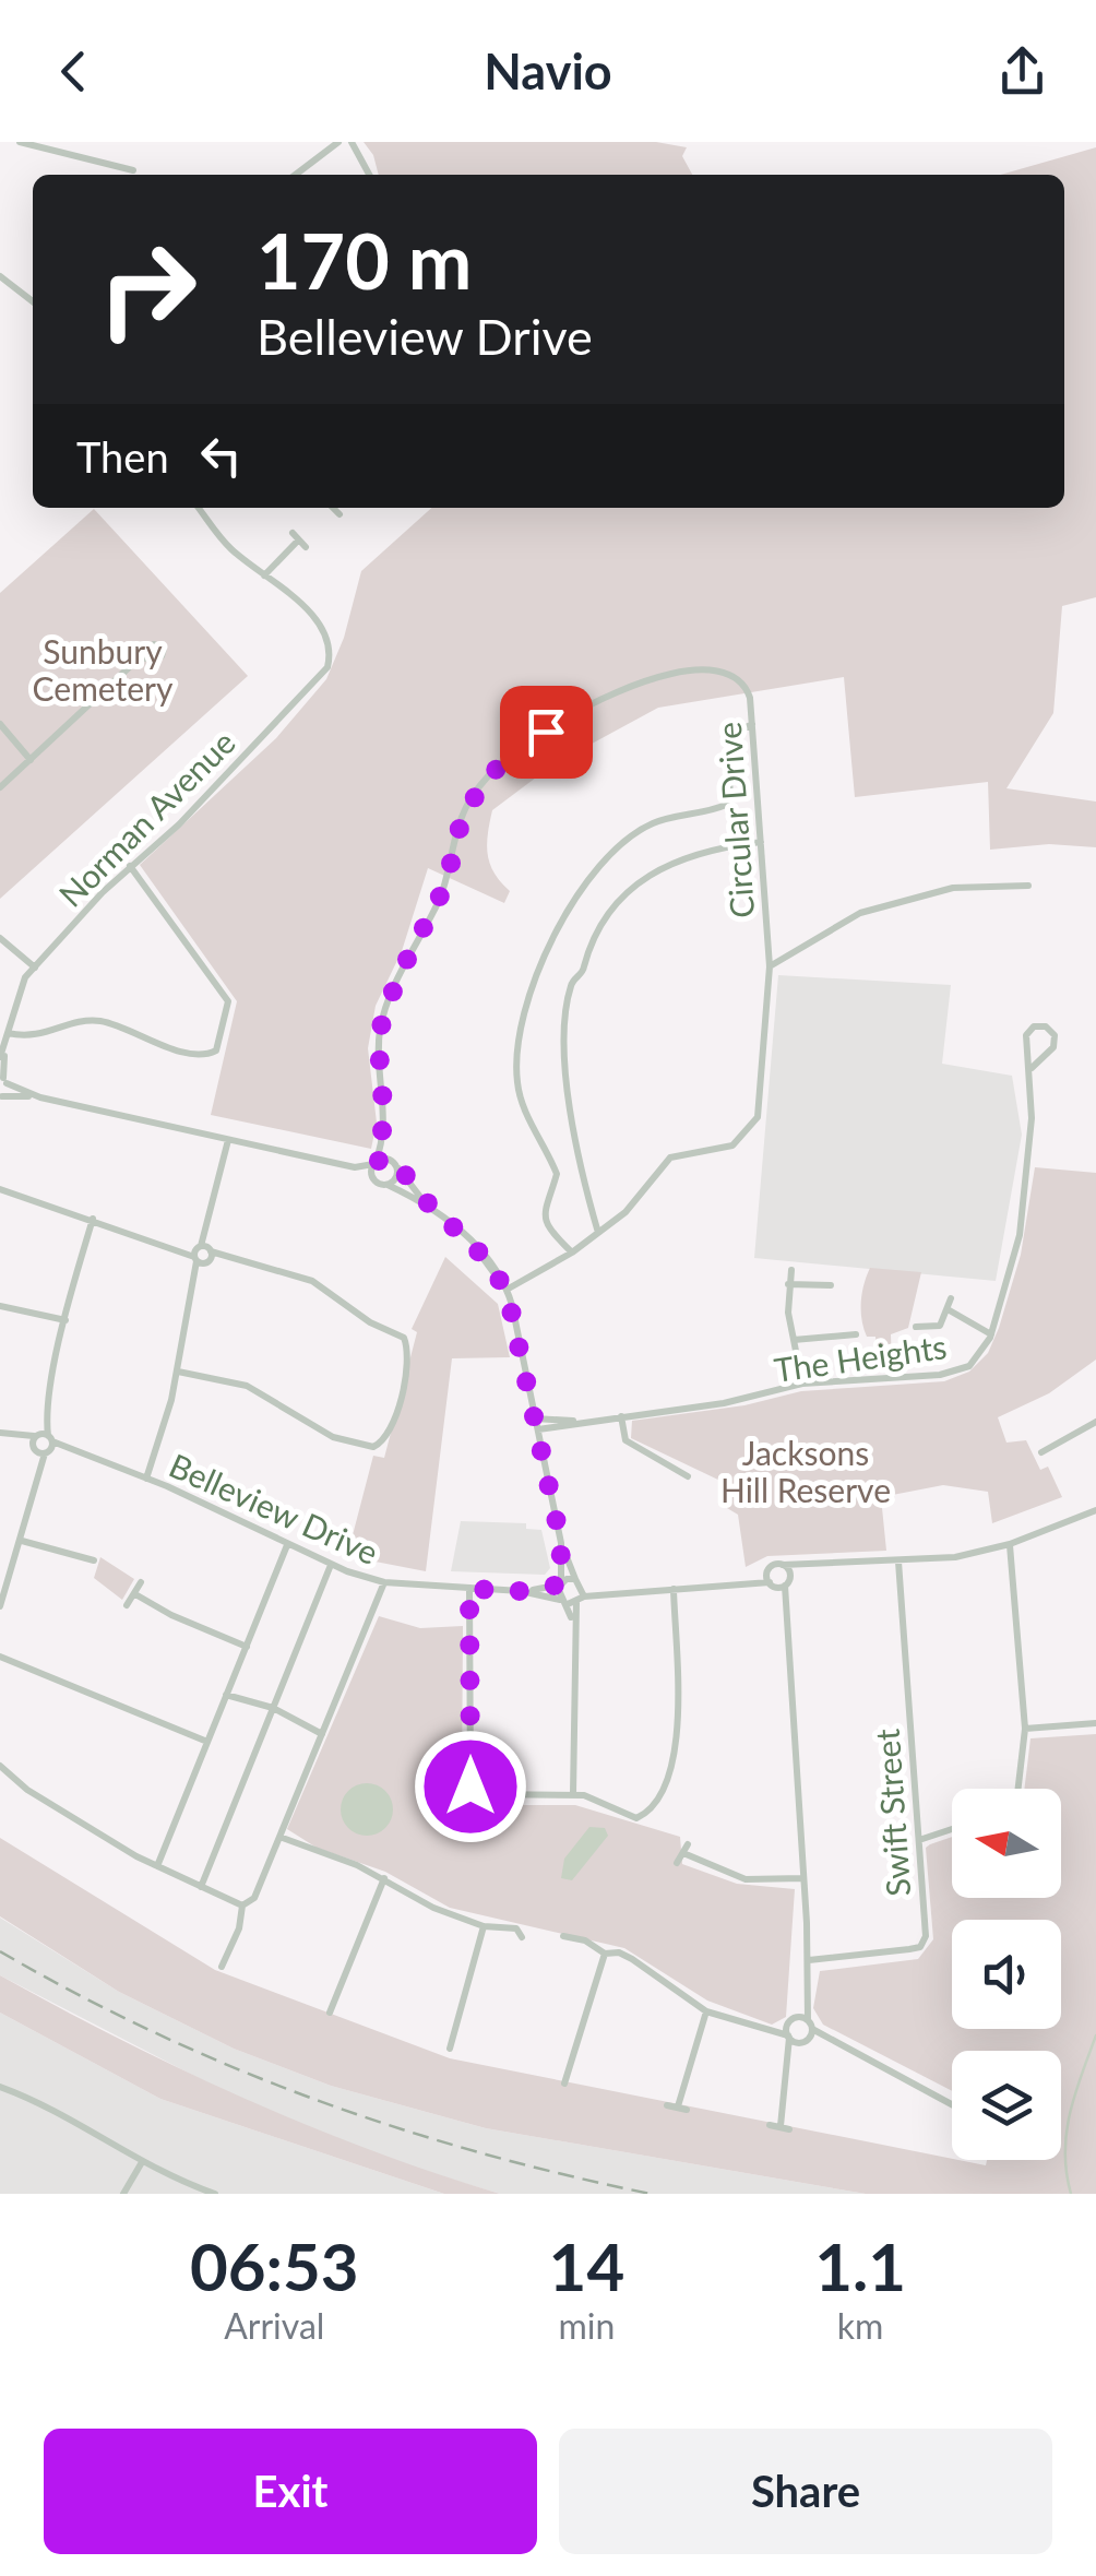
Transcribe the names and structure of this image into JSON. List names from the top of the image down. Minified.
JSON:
{"streets":{"street":["Norman Avenue","Circular Drive","The Heights","Belleview Drive","Swift Street"]},"parks":["Sunbury Cemetery","Jacksons Hill Reserve"],"north":"left","page":{"header":"Navio","turn":["170 m","Belleview Drive"],"then":"Then","eta":["06:53","Arrival","14","min","1.1","km"],"buttons":["Exit","Share"]}}
